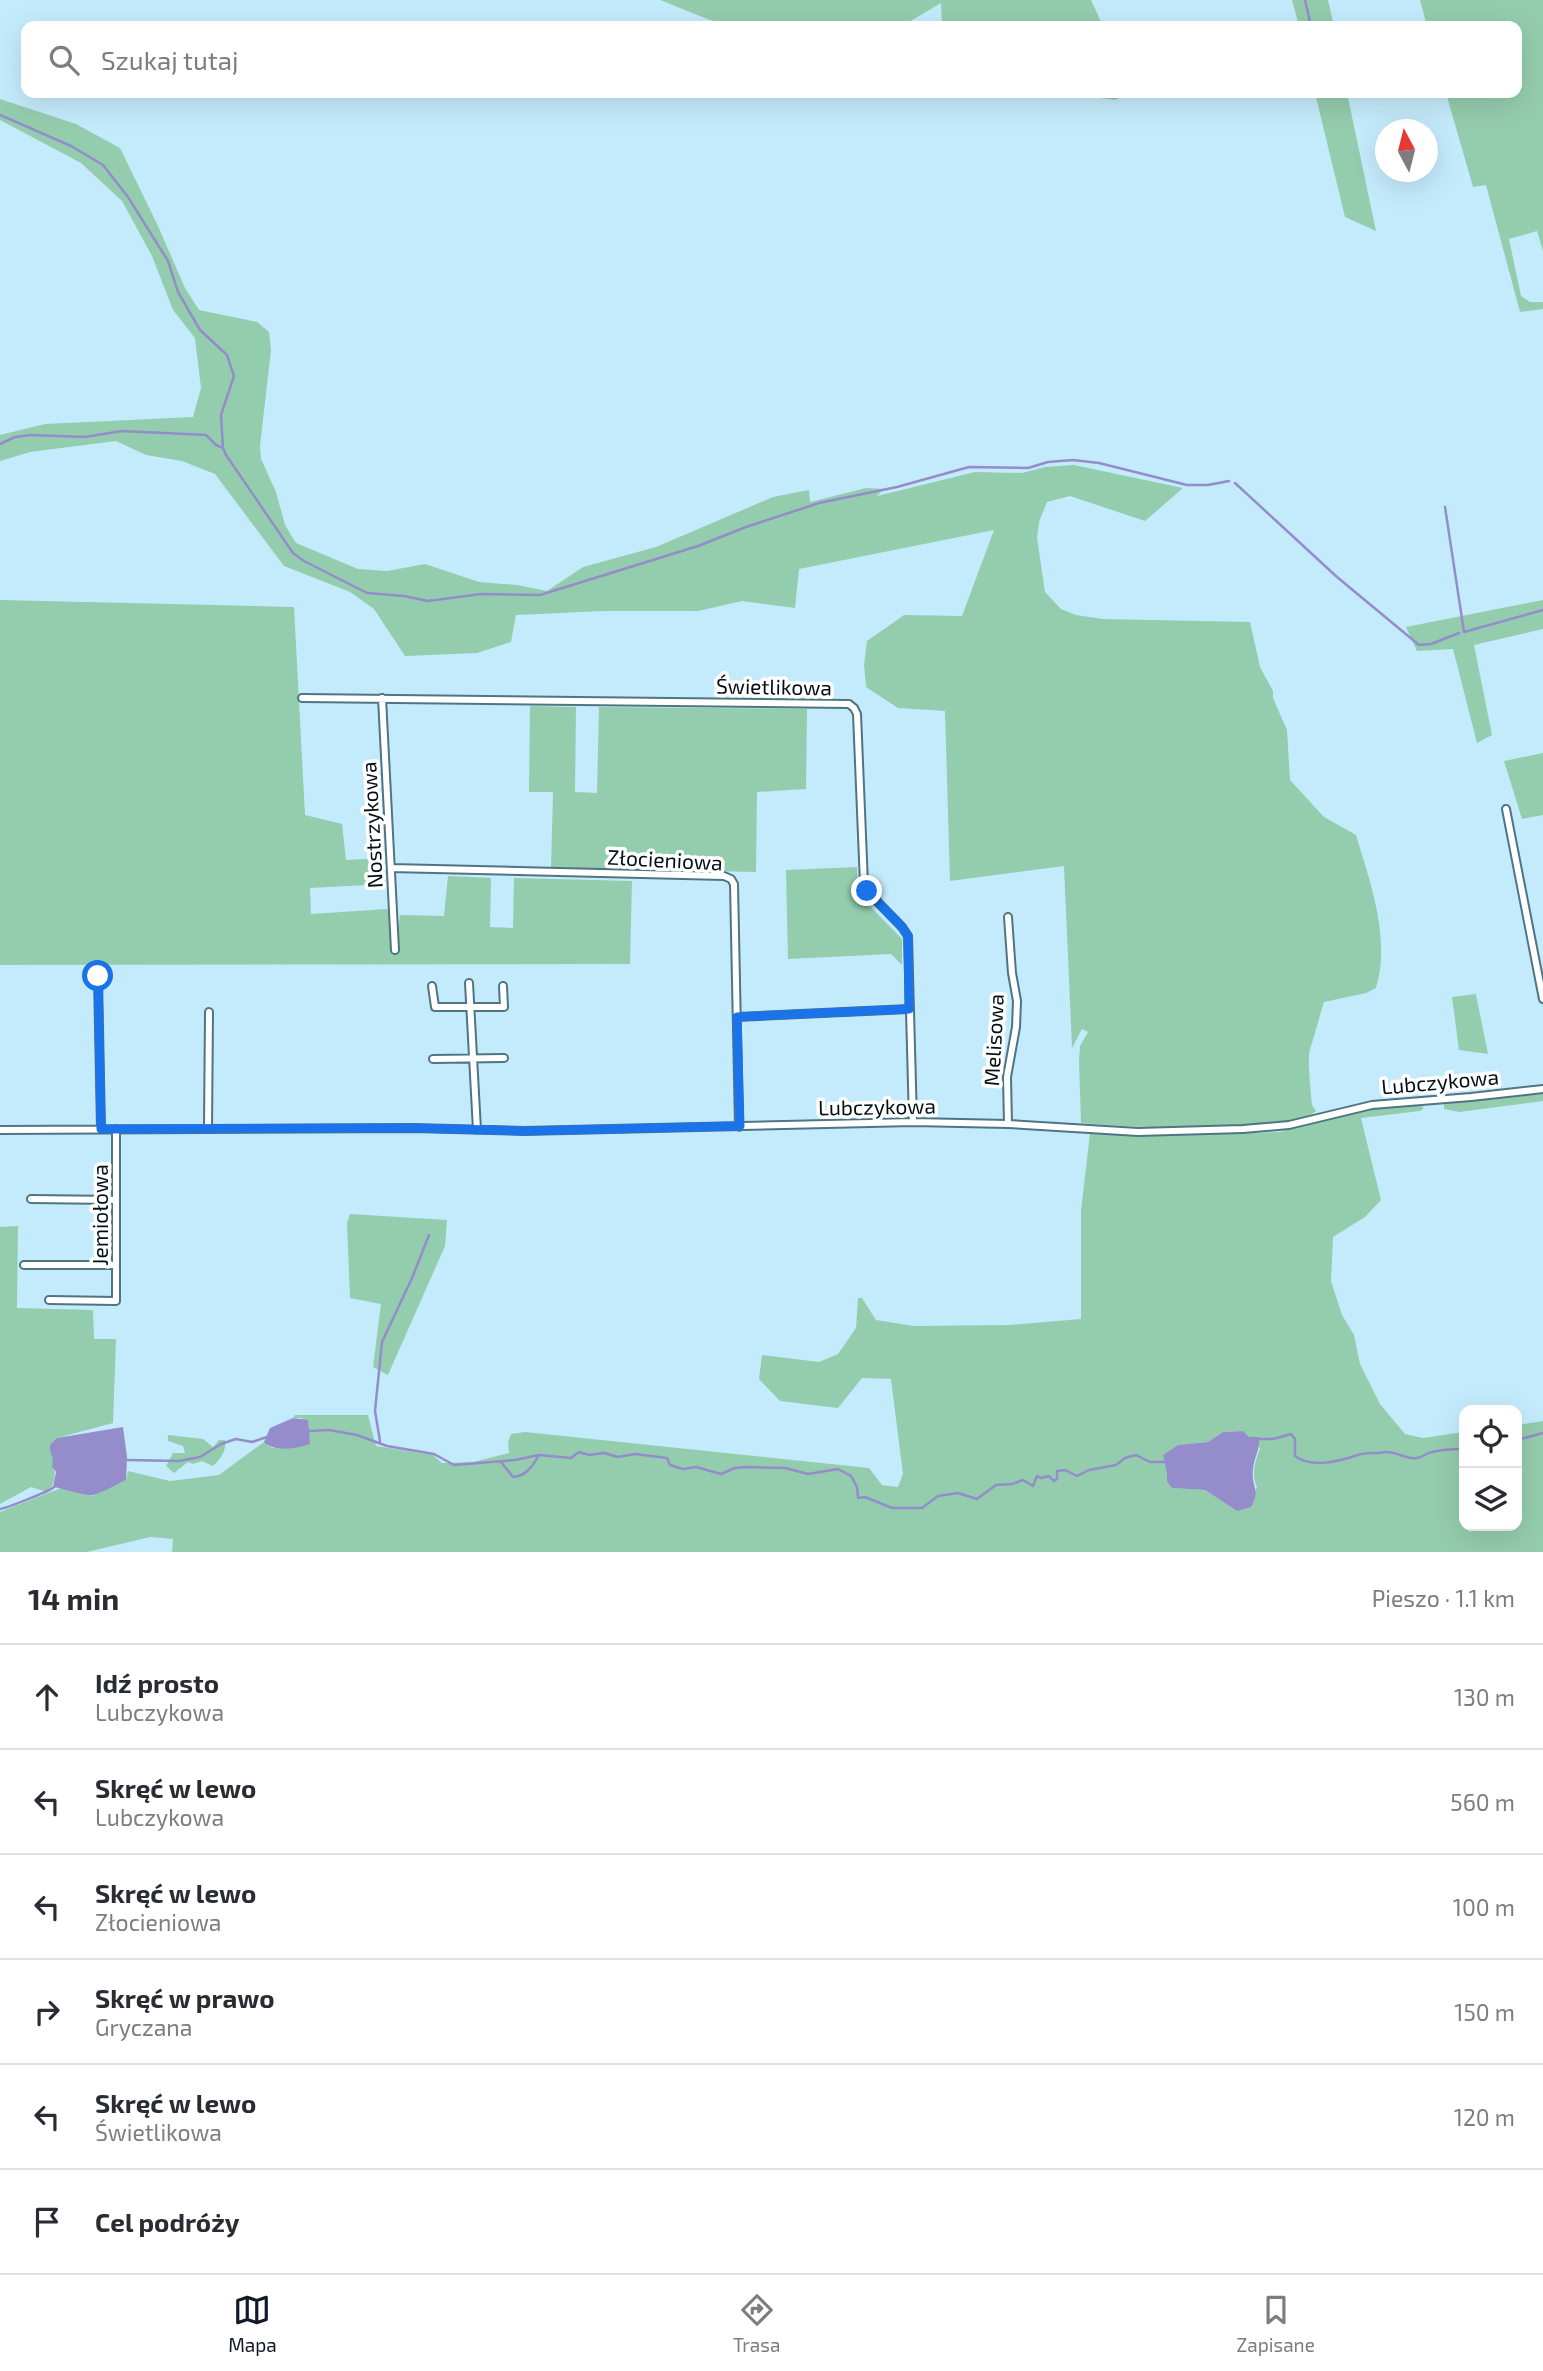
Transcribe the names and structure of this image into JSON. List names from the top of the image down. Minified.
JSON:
{"streets":{"street":["Świetlikowa","Nostrzykowa","Złocieniowa","Melisowa","Lubczykowa","Jemiołowa"]},"crossings":[["Świetlikowa","Nostrzykowa"],["Świetlikowa","Lubczykowa"],["Nostrzykowa","Złocieniowa"],["Złocieniowa","Lubczykowa"],["Melisowa","Lubczykowa"],["Lubczykowa","Jemiołowa"]],"north":"top","page":{"search":"Szukaj tutaj","heading":["14 min","Pieszo · 1.1 km"],"list":[["Idź prosto","Lubczykowa","130 m"],["Skręć w lewo","Lubczykowa","560 m"],["Skręć w lewo","Złocieniowa","100 m"],["Skręć w prawo","Gryczana","150 m"],["Skręć w lewo","Świetlikowa","120 m"],"Cel podróży"],"nav":["Mapa","Trasa","Zapisane"]}}
